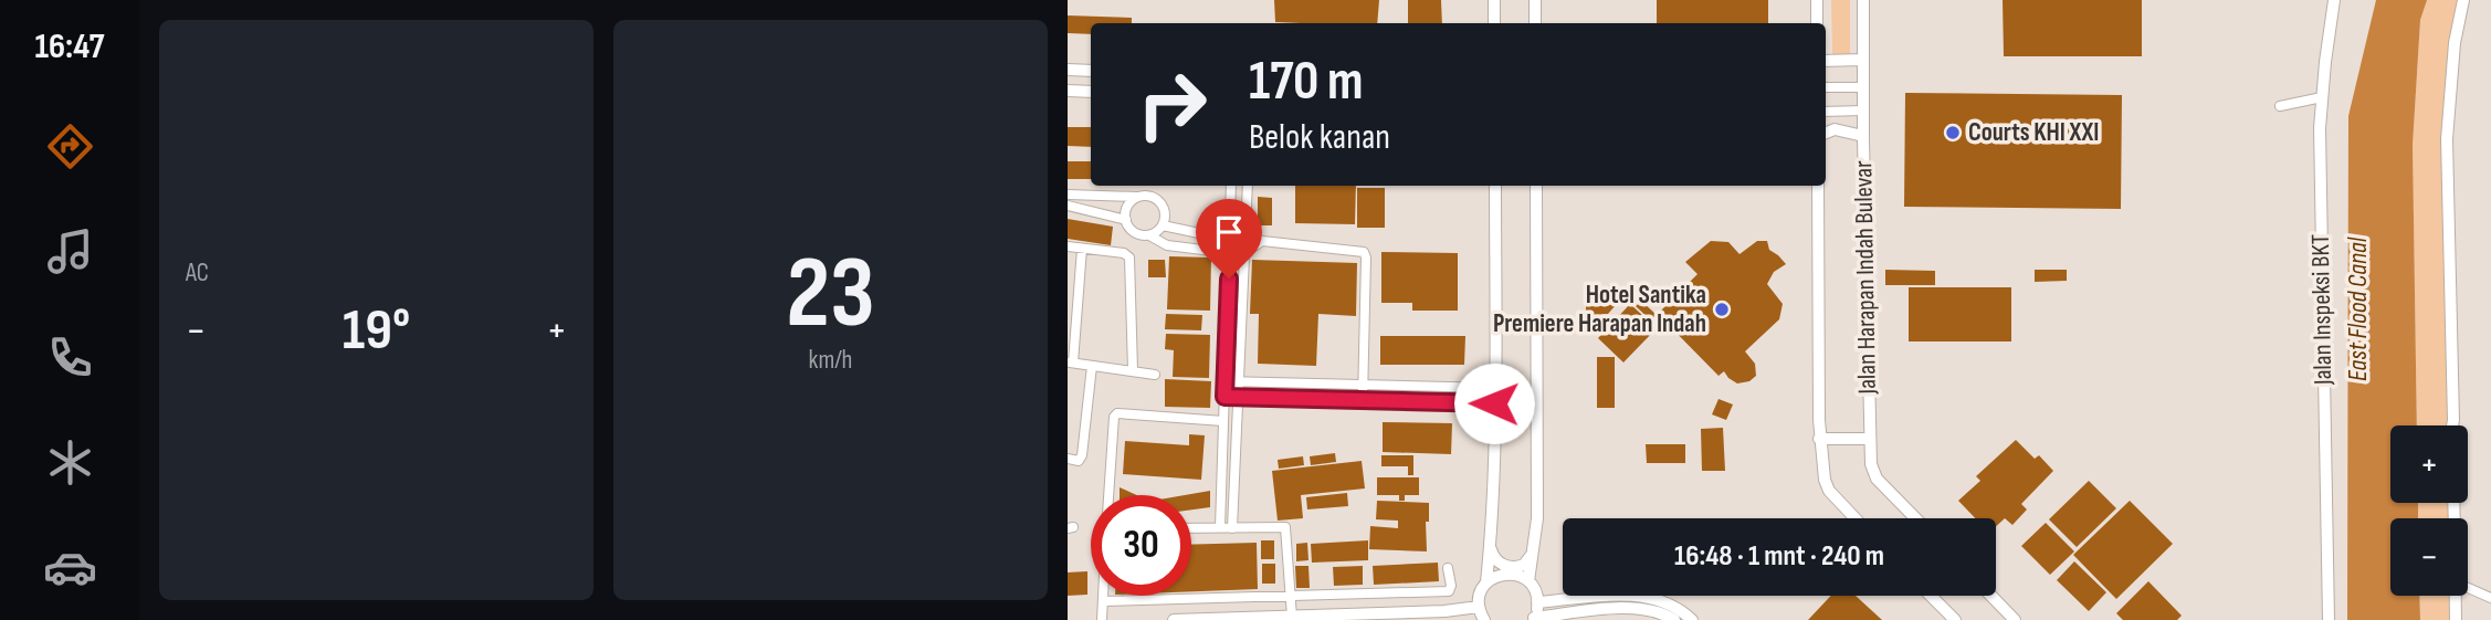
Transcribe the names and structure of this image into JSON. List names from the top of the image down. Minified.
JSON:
{"streets":{"street":["Jalan Harapan Indah Bulevar","Jalan Inspeksi BKT"]},"water":["East Flood Canal"],"places":["Courts KHI XXI","Hotel Santika Premiere Harapan Indah"],"page":{"tabs":"16:47","tile":["AC",["23","km/h"]],"turn":["170 m","Belok kanan"],"heat":["−","19°","+"],"map_buttons":["+","−"],"limit":"30","trip":"16:48 · 1 mnt · 240 m"}}
